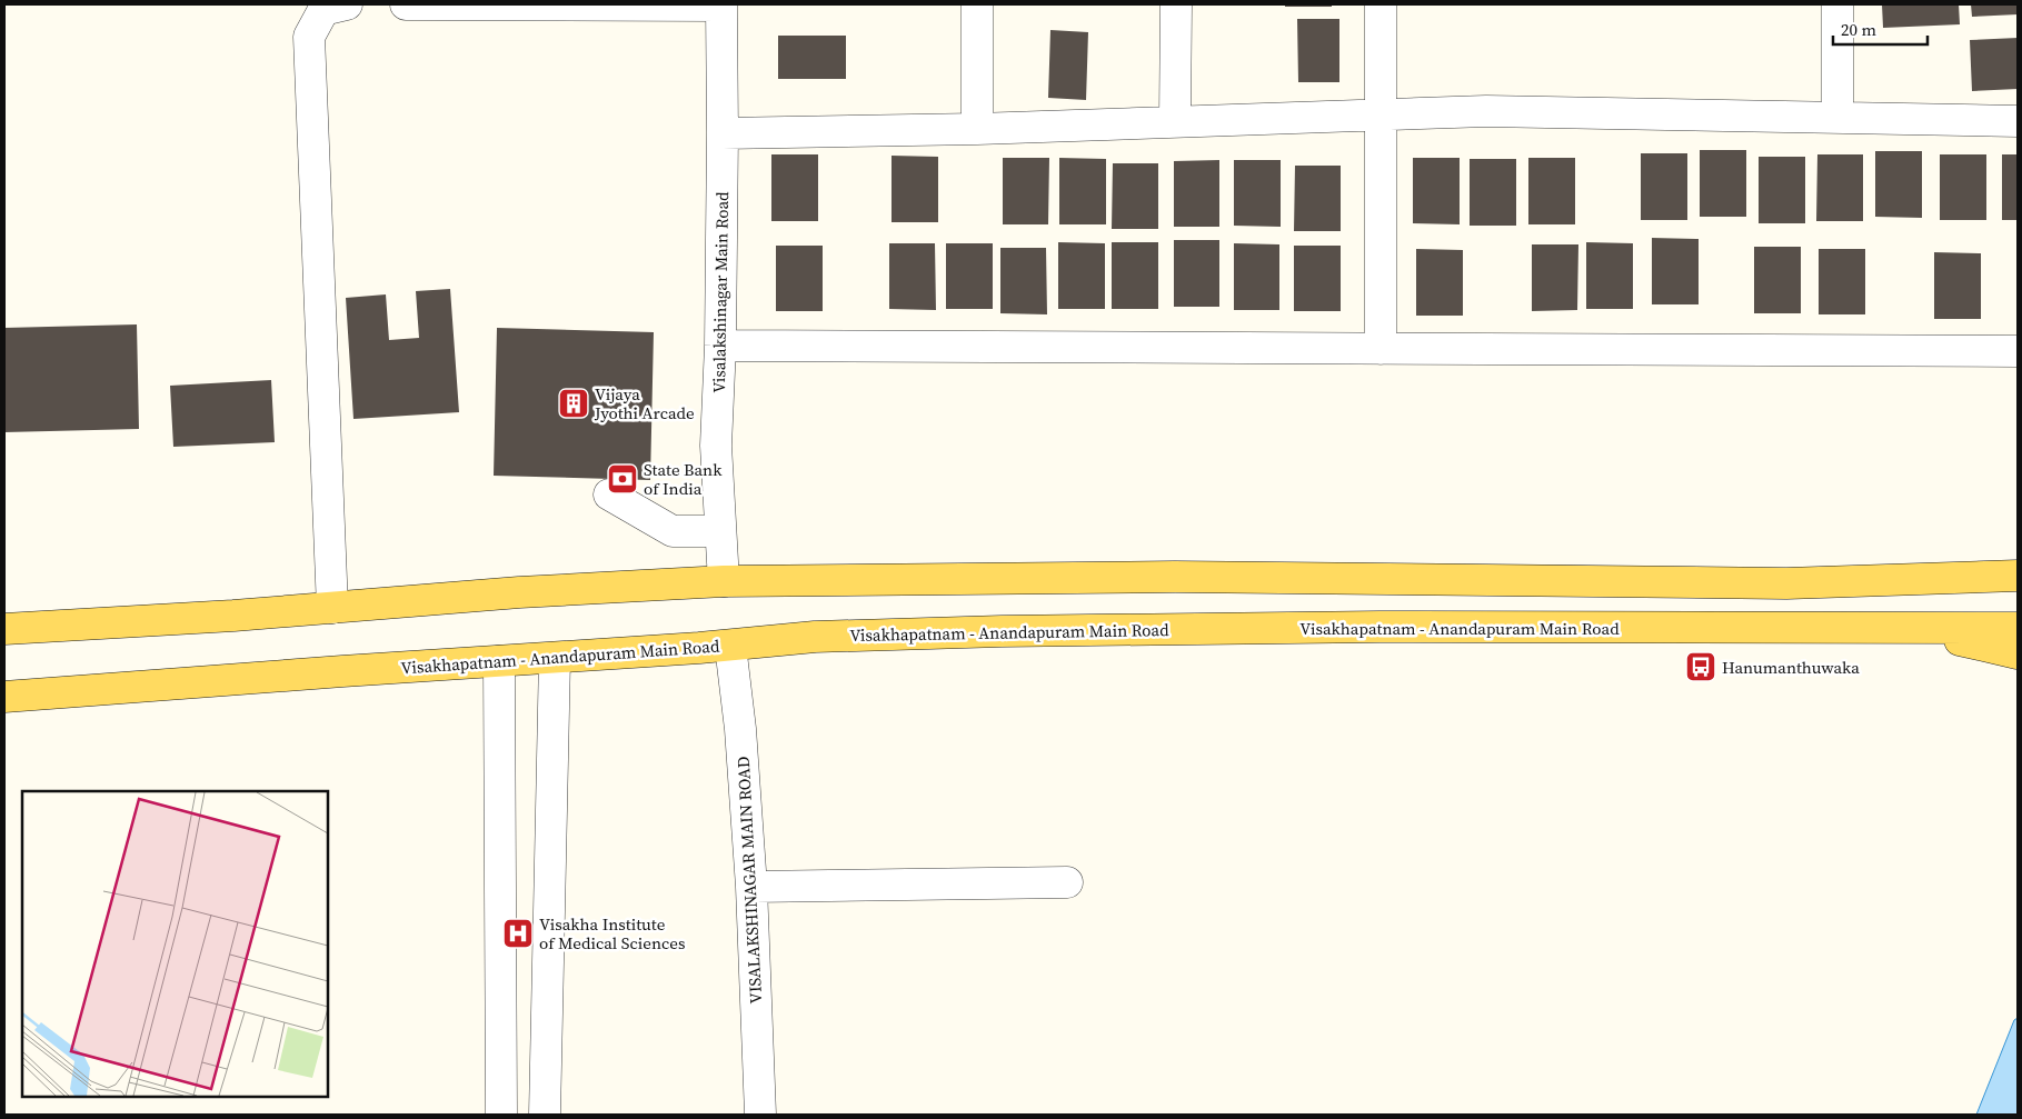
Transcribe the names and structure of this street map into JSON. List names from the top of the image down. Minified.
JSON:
{"streets":{"main road":["Visakhapatnam - Anandapuram Main Road"],"street":["Visalakshinagar Main Road","VISALAKSHINAGAR MAIN ROAD"]},"crossings":[["Visakhapatnam - Anandapuram Main Road","VISALAKSHINAGAR MAIN ROAD"]],"places":{"building":["Vijaya Jyothi Arcade"],"bank":["State Bank of India"],"bus stop":["Hanumanthuwaka"],"hospital":["Visakha Institute of Medical Sciences"]},"scale_bar":"20 m"}
